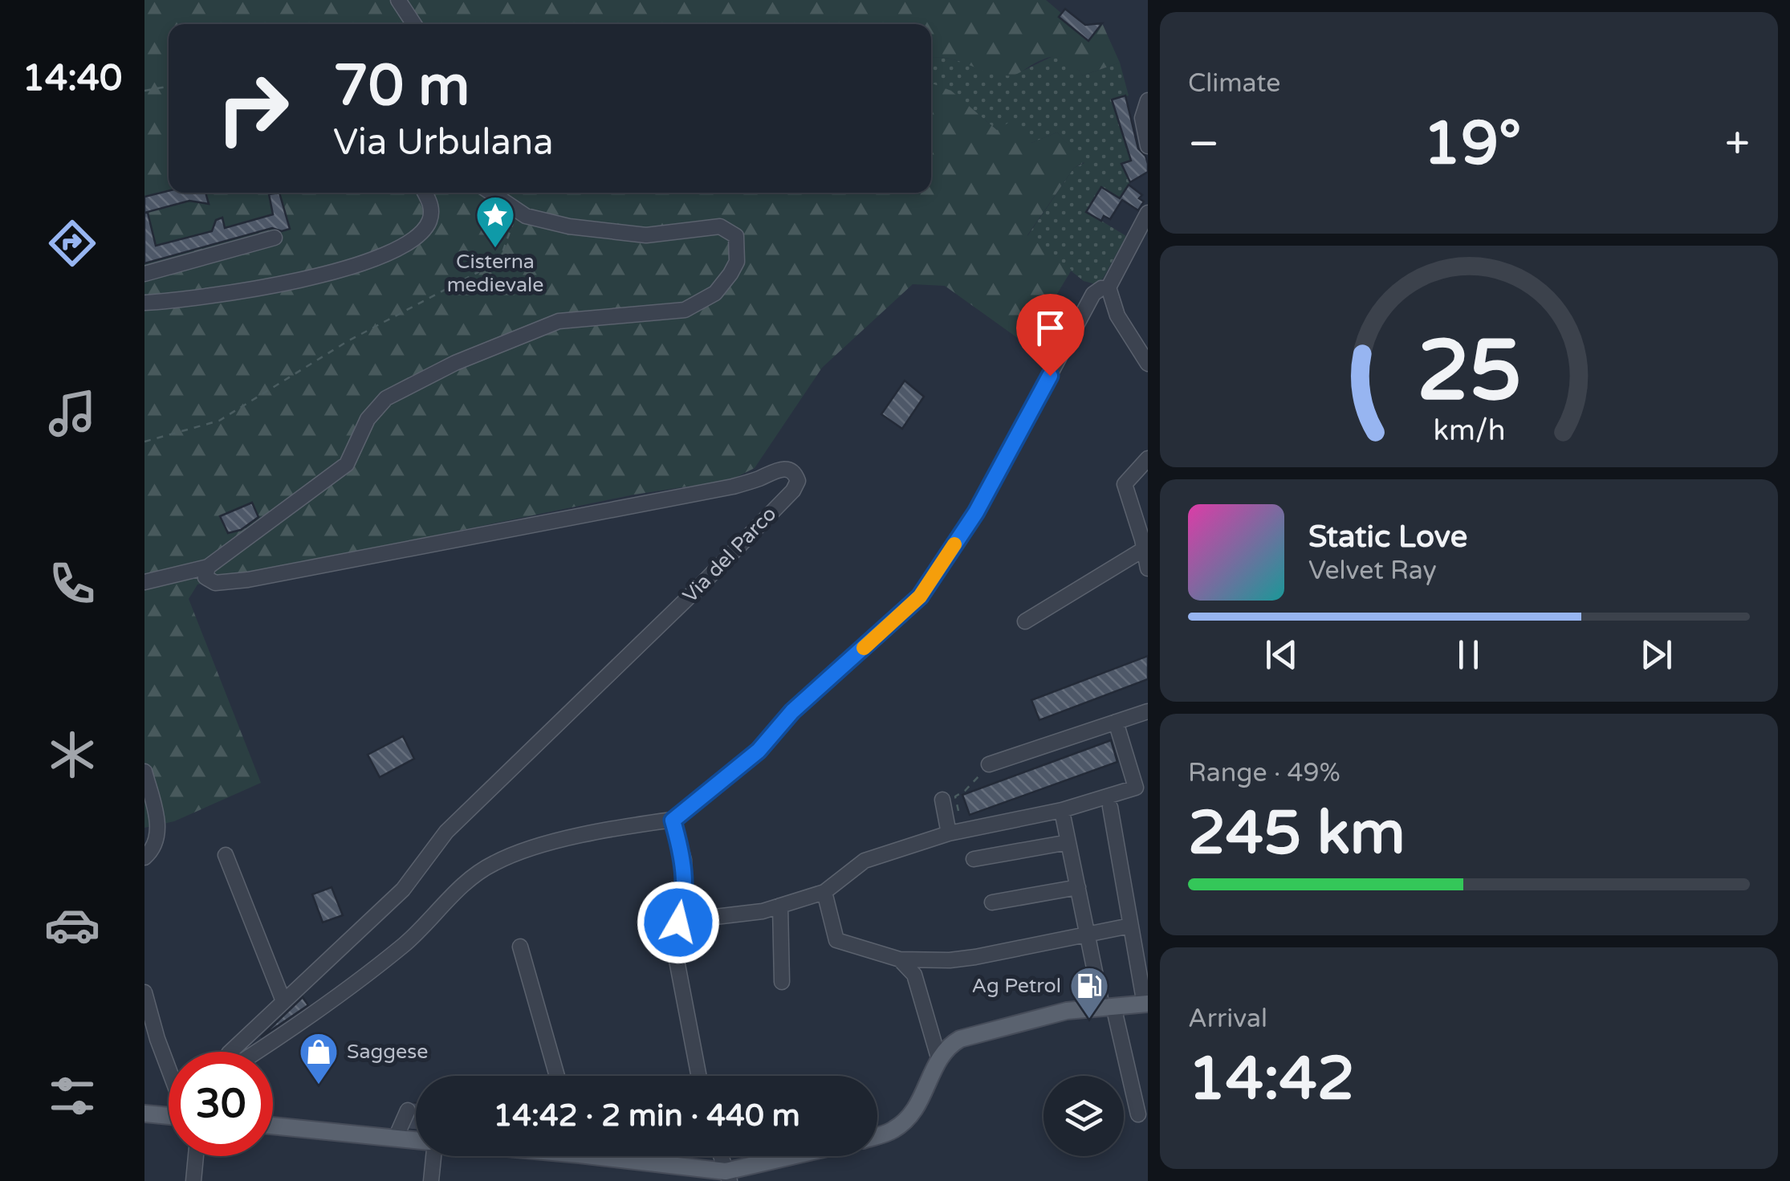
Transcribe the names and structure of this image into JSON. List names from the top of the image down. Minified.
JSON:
{"streets":{"street":["Via del Parco"]},"places":{"place":["Cisterna medievale"],"fuel station":["Ag Petrol"],"shop":["Saggese"]},"page":{"tabs":"14:40","tile":["Climate",["Range · 49%","245 km"],["Arrival","14:42"]],"turn":["70 m","Via Urbulana"],"heat":["−","19°","+"],"song":["Static Love","Velvet Ray"],"limit":"30","trip":"14:42 · 2 min · 440 m","gauge":["25","km/h"]}}
